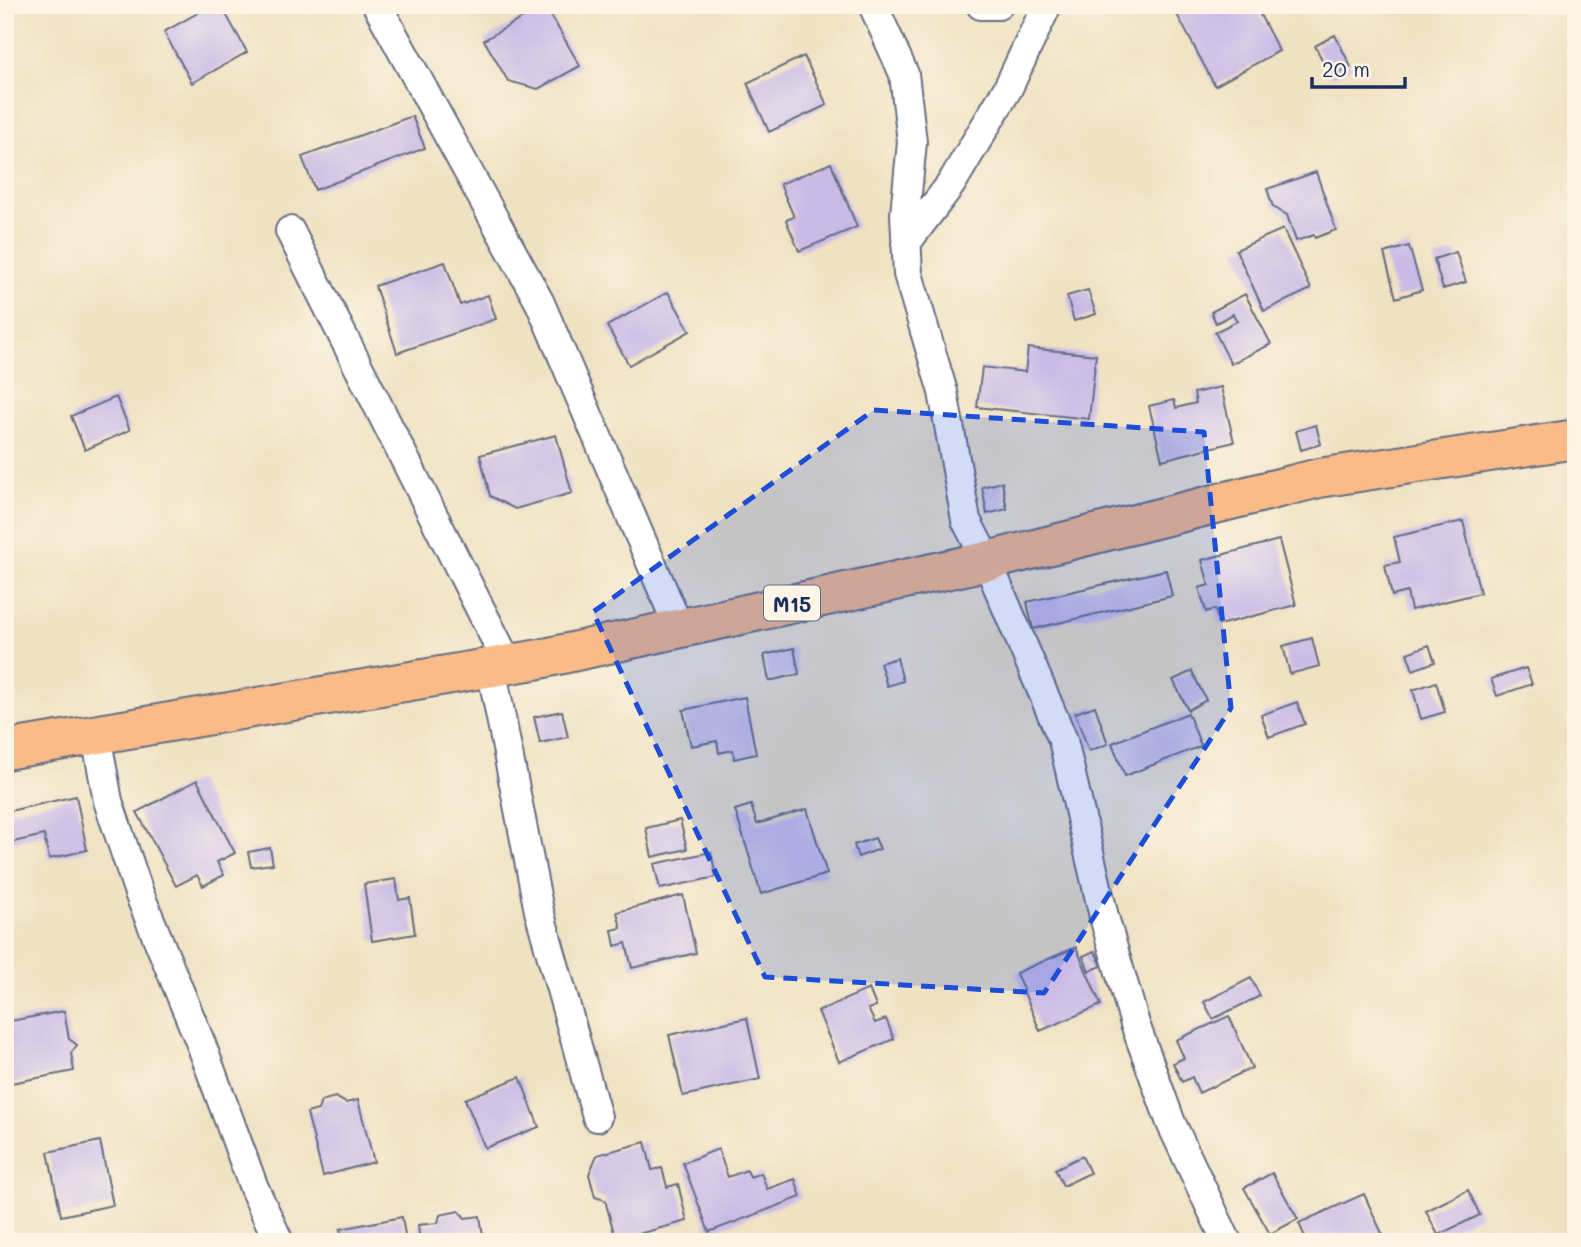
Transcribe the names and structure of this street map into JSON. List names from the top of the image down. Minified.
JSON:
{"streets":{"highway":["M15"]},"scale_bar":"20 m"}
